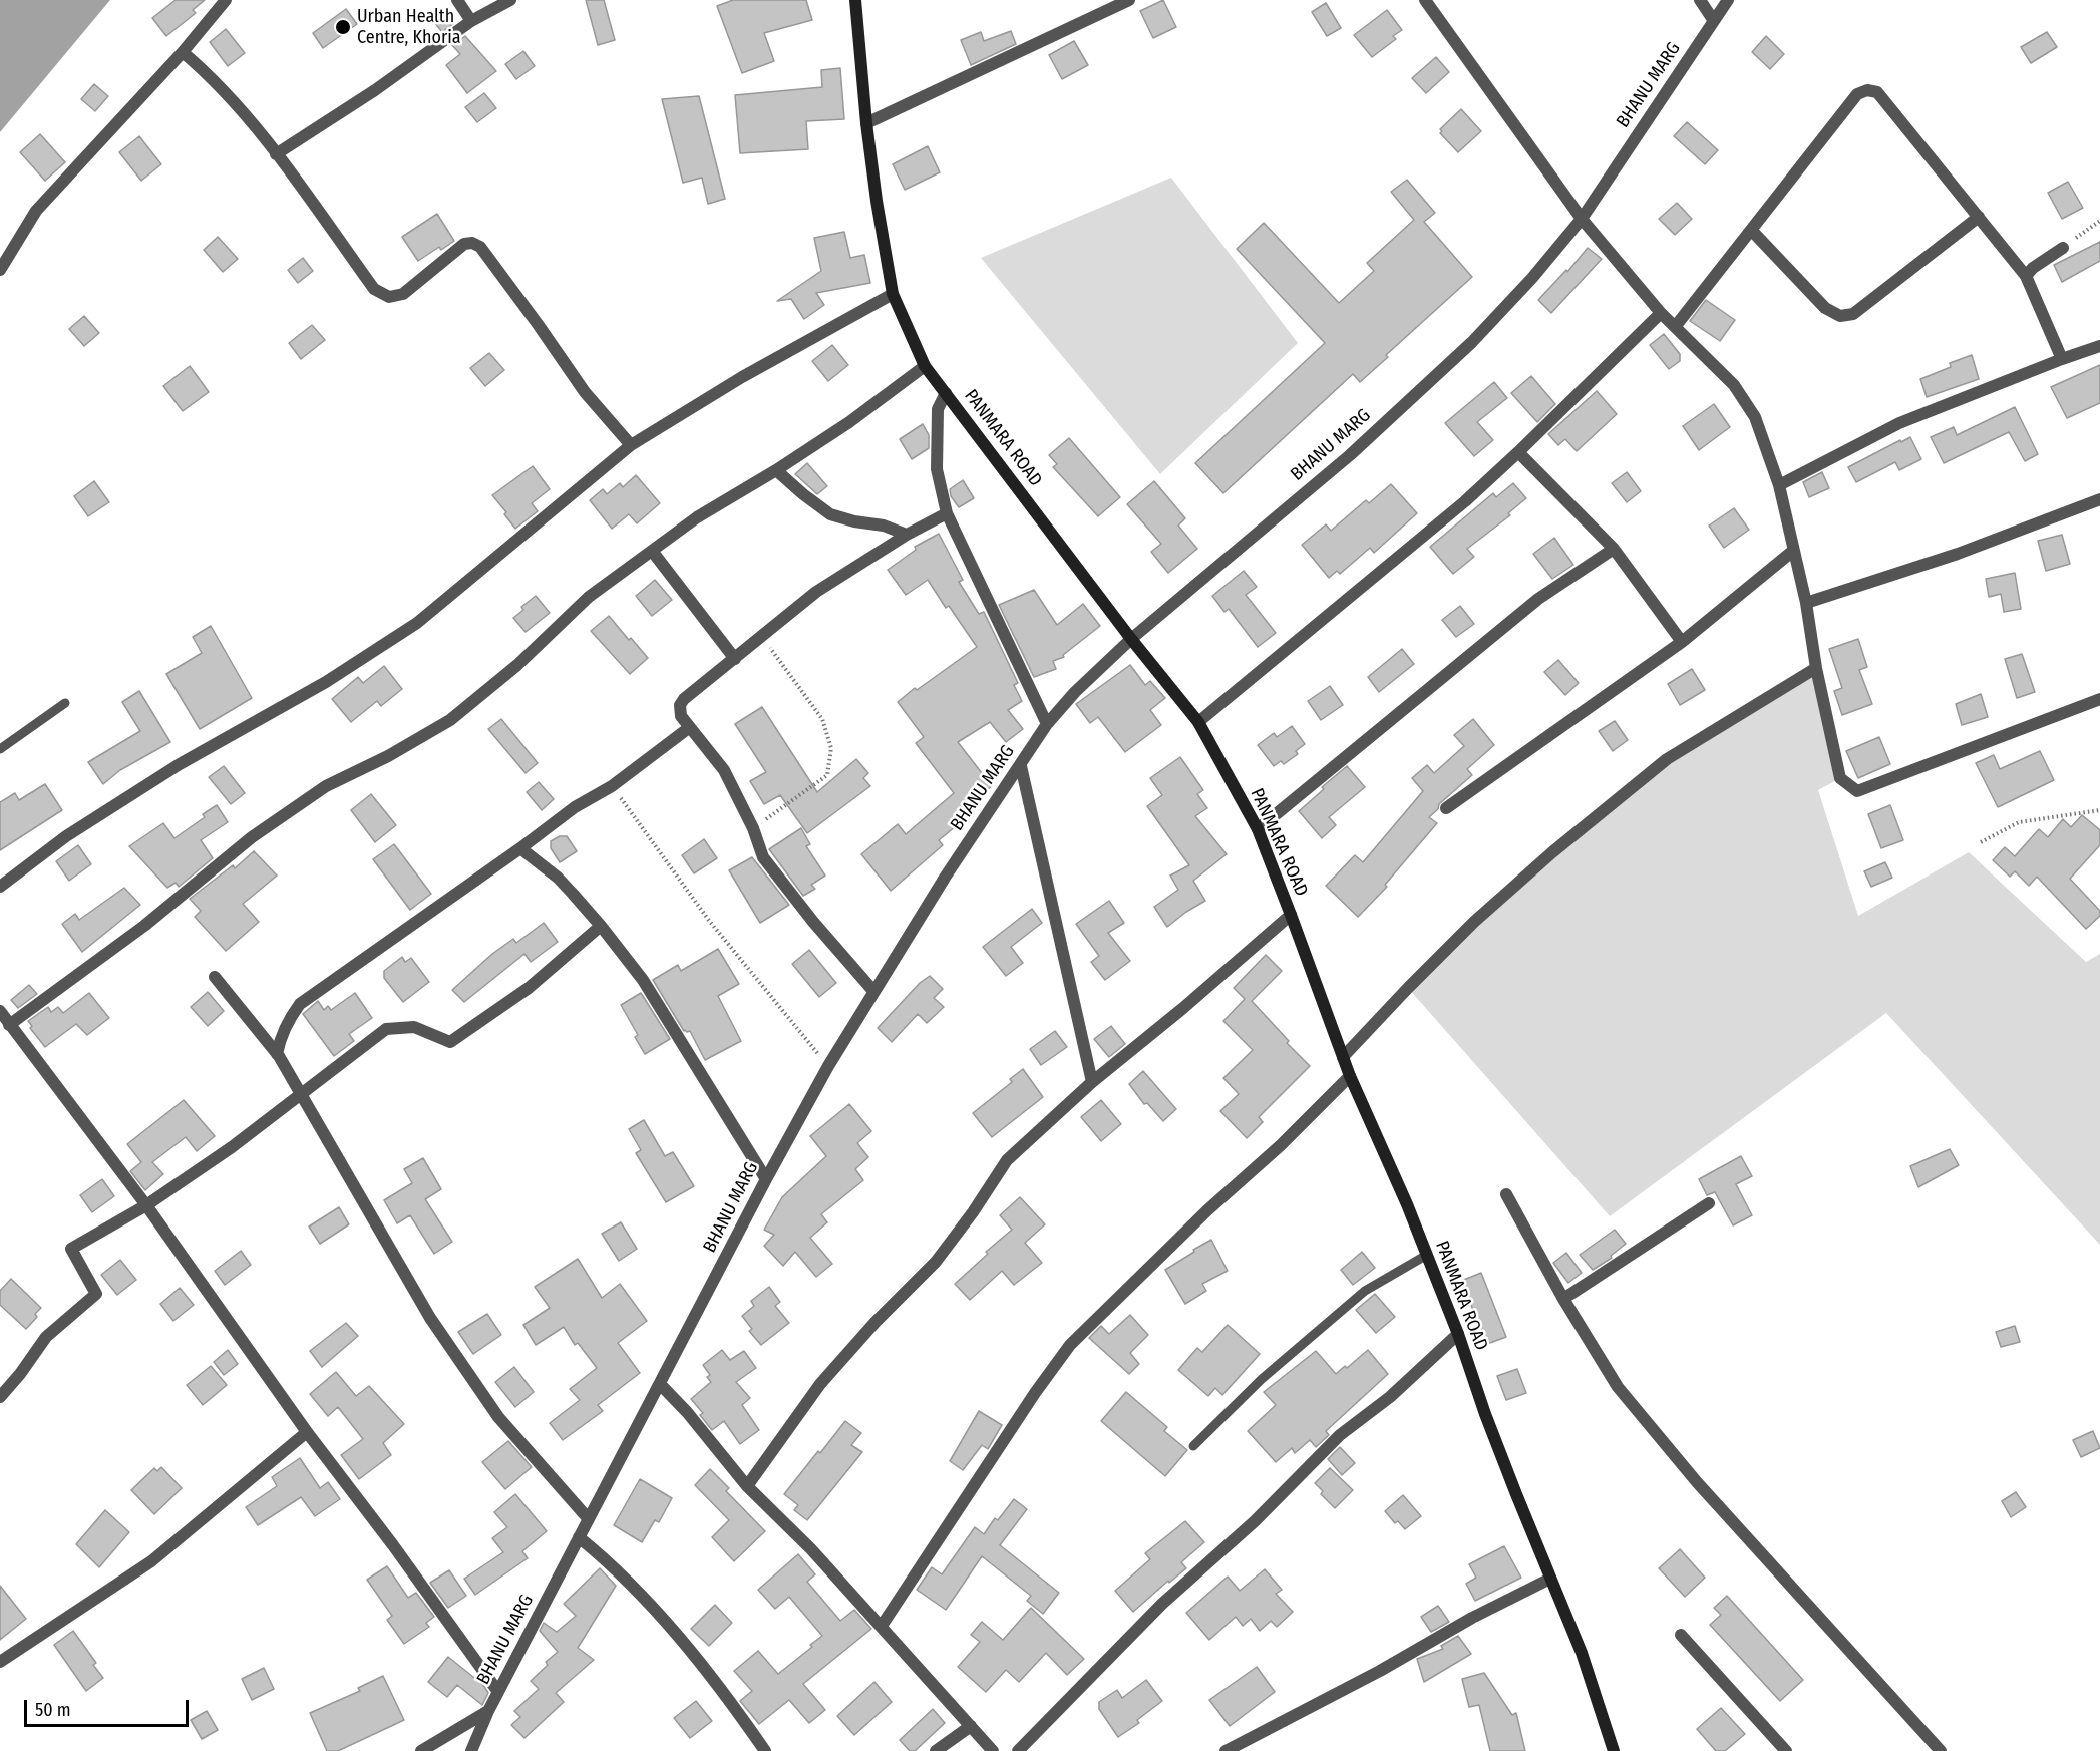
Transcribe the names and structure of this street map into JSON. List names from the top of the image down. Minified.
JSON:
{"streets":{"street":["BHANU MARG","PANMARA ROAD"]},"crossings":[["BHANU MARG","PANMARA ROAD"]],"places":["Urban Health Centre, Khoria"],"scale_bar":"50 m"}
